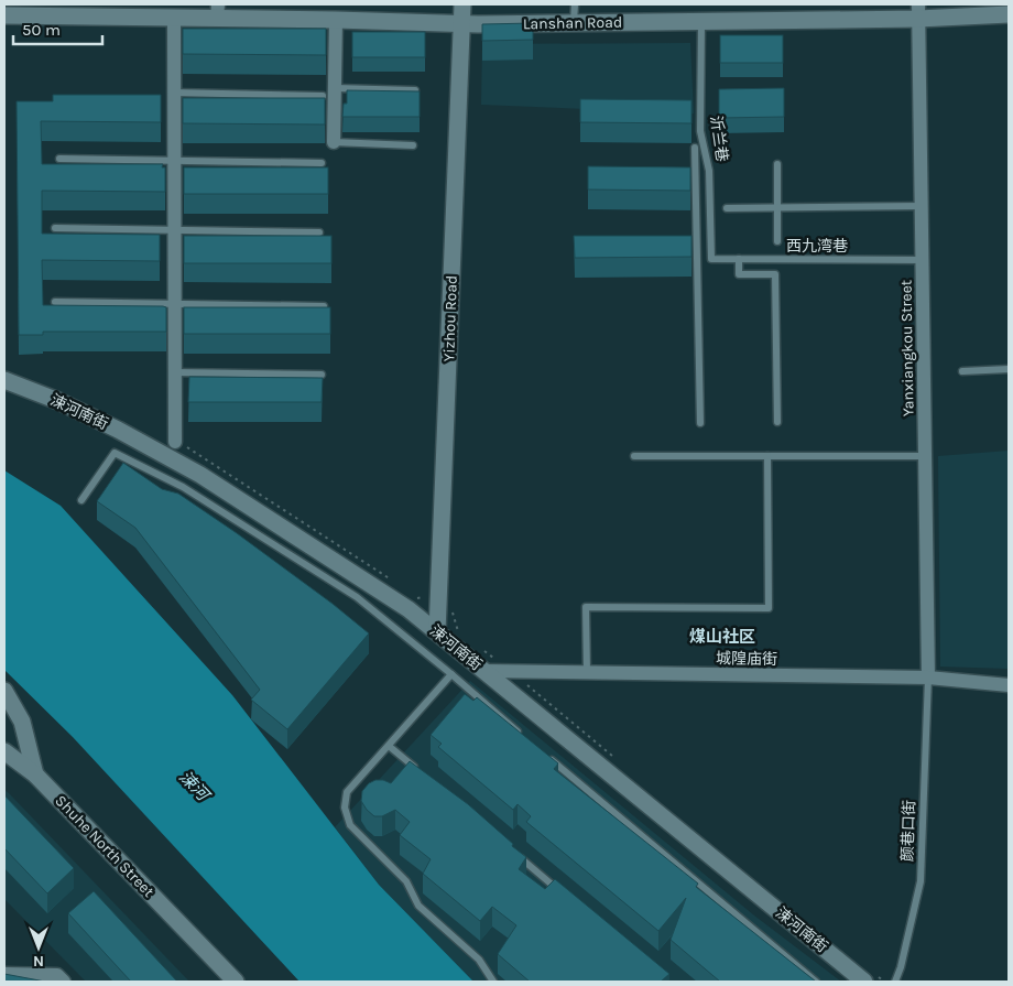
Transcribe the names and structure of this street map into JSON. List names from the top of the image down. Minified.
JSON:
{"streets":{"main road":["Lanshan Road","Yizhou Road","涑河南街","Shuhe North Street"],"street":["Yanxiangkou Street","城隍庙街"],"lane":["沂兰巷","西九湾巷","颜巷口街"]},"crossings":[["Lanshan Road","沂兰巷"],["Lanshan Road","Yizhou Road"],["Lanshan Road","Yanxiangkou Street"],["沂兰巷","西九湾巷"],["西九湾巷","Yanxiangkou Street"],["Yizhou Road","涑河南街"],["Yanxiangkou Street","城隍庙街"],["Yanxiangkou Street","颜巷口街"],["涑河南街","城隍庙街"],["城隍庙街","颜巷口街"]],"districts":["煤山社区"],"water":["涑河"],"scale_bar":"50 m","north":"bottom"}
